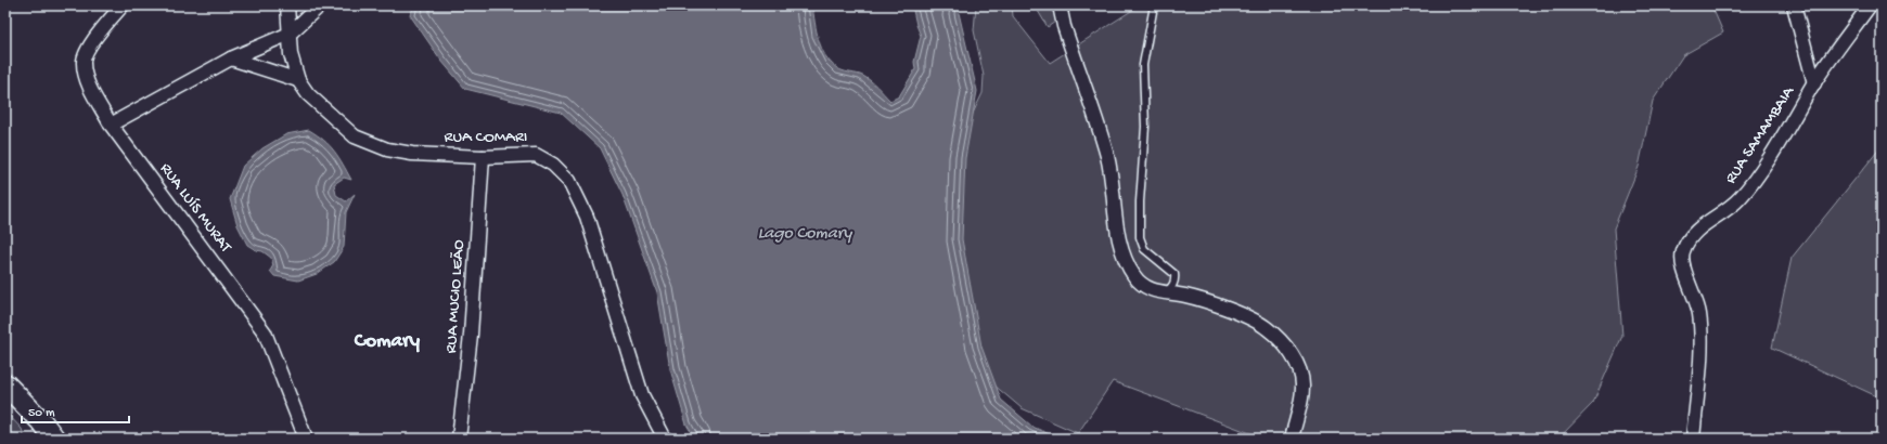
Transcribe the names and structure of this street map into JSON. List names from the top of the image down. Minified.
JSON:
{"streets":{"street":["RUA SAMAMBAIA","RUA COMARI","RUA LUÍS MURAT","RUA MUCIO LEÃO"]},"crossings":[["RUA COMARI","RUA MUCIO LEÃO"]],"districts":["Comary"],"water":["Lago Comary"],"scale_bar":"50 m"}
